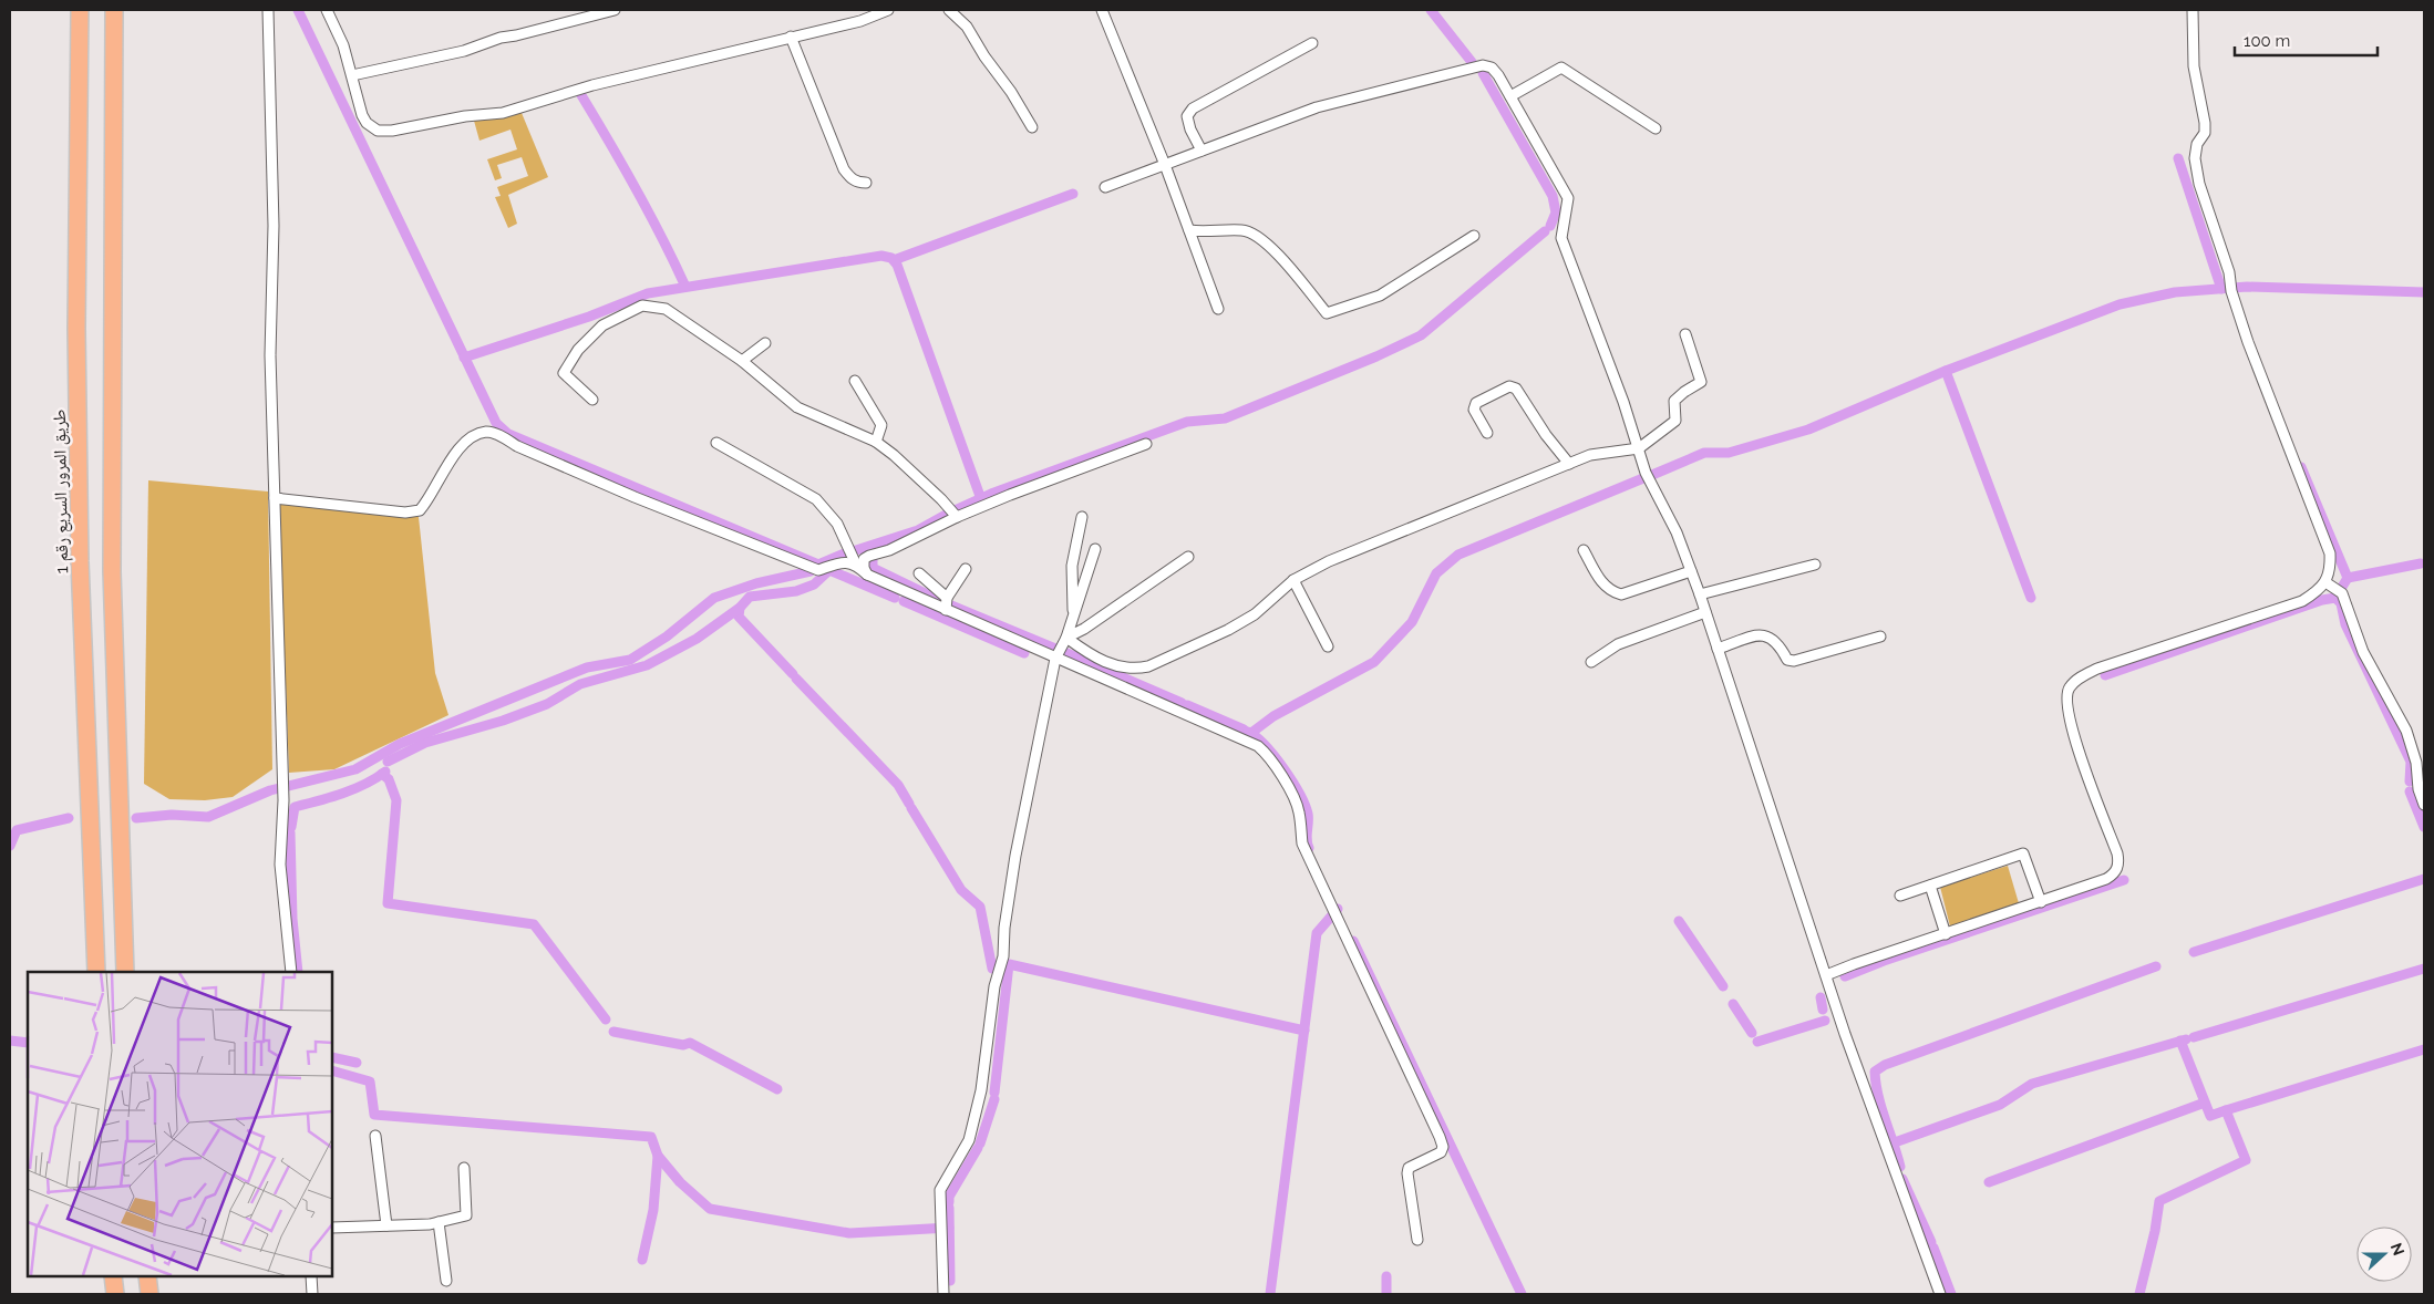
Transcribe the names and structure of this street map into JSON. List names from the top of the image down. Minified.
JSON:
{"streets":{"highway":["طريق المرور السريع رقم 1"]},"scale_bar":"100 m","north":"right"}
